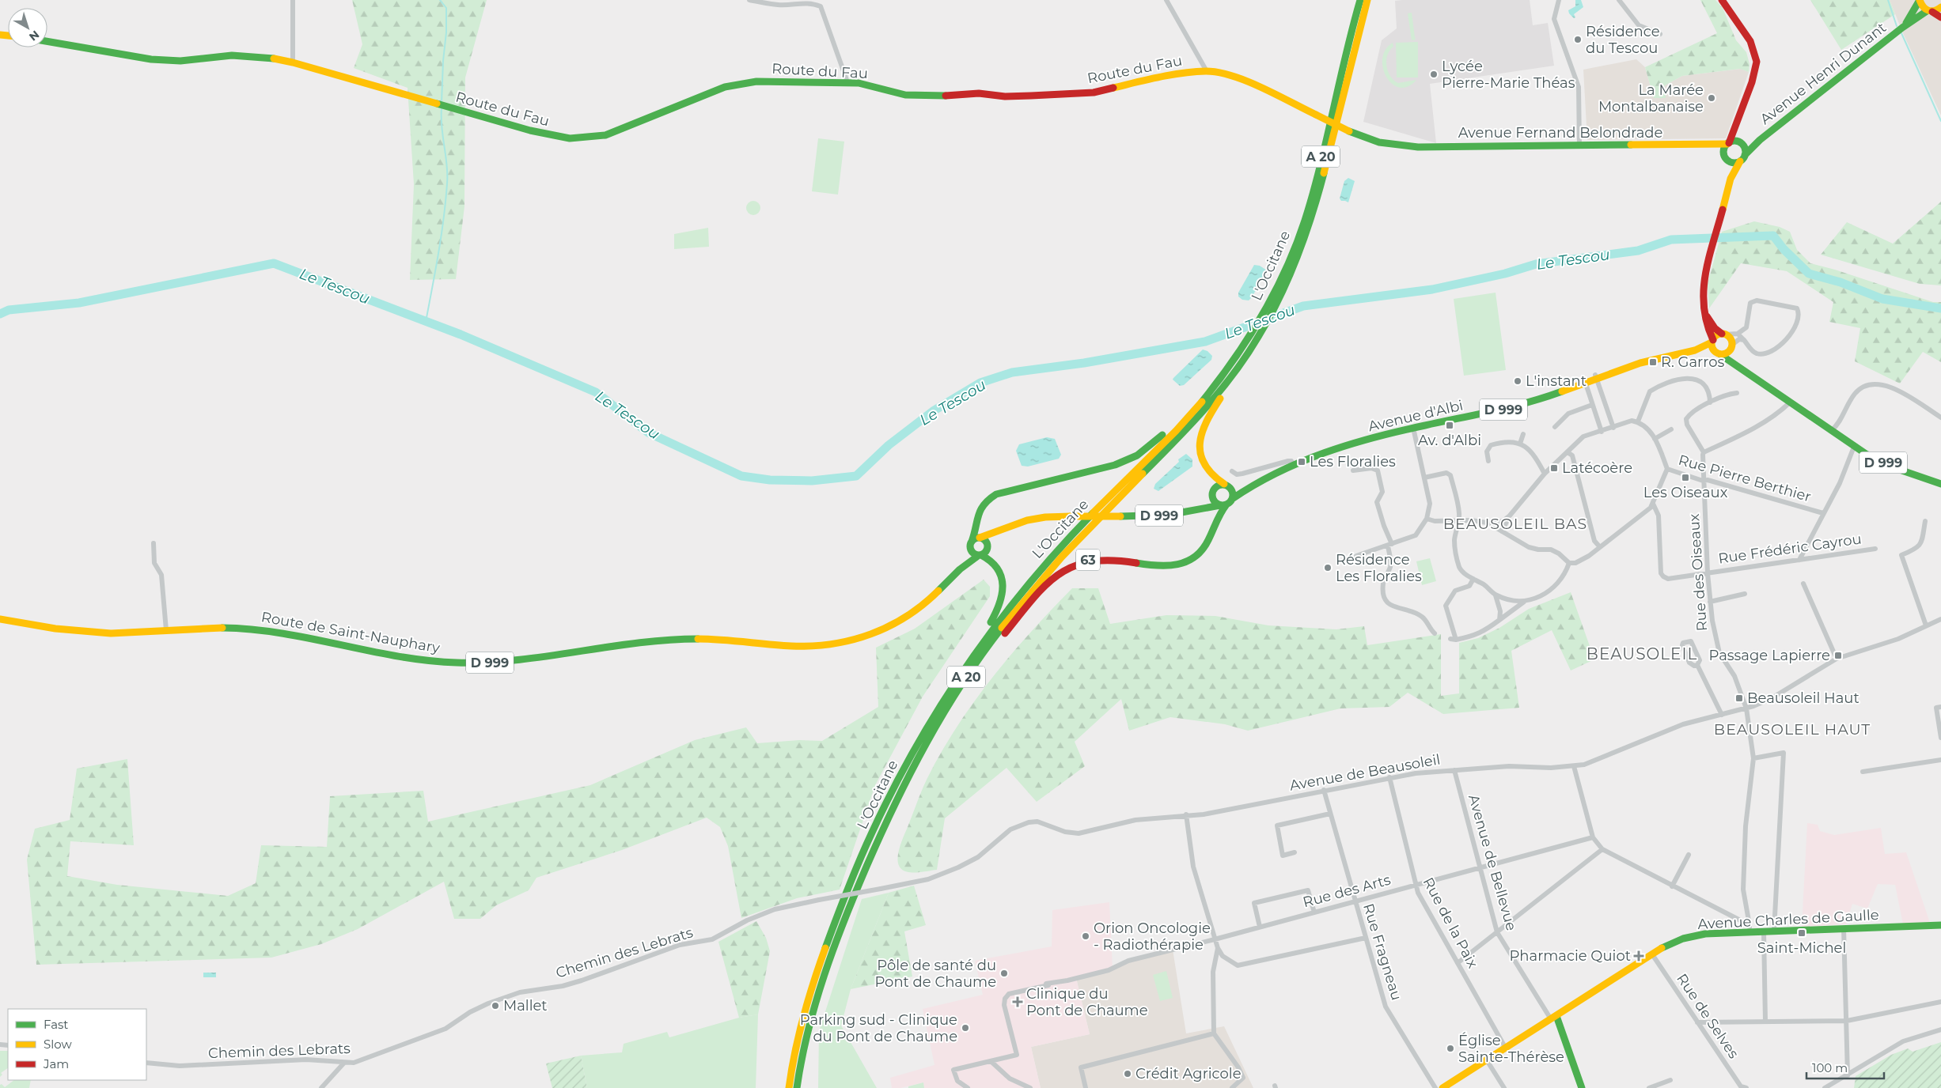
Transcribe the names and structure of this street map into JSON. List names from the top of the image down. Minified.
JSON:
{"streets":{"main road":["Route du Fau","Avenue Henri Dunant","Avenue Fernand Belondrade","A 20","L'Occitane","D 999","Avenue d'Albi","63","Route de Saint-Nauphary","Avenue Charles de Gaulle"],"street":["Rue Pierre Berthier","Rue Frédéric Cayrou","Rue des Oiseaux","Avenue de Beausoleil","Avenue de Bellevue","Rue des Arts","Rue de la Paix","Rue Fragneau","Chemin des Lebrats","Rue de Selves"]},"crossings":[["Route du Fau","Avenue Fernand Belondrade"],["Avenue Henri Dunant","Avenue Fernand Belondrade"],["L'Occitane","63"],["L'Occitane","Route de Saint-Nauphary"],["D 999","Avenue d'Albi"],["D 999","63"],["D 999","Route de Saint-Nauphary"],["Avenue d'Albi","63"],["Rue Pierre Berthier","Rue des Oiseaux"],["Rue Frédéric Cayrou","Rue des Oiseaux"],["Rue des Oiseaux","Avenue de Beausoleil"],["Rue des Oiseaux","Avenue Charles de Gaulle"],["Avenue de Beausoleil","Avenue de Bellevue"],["Avenue de Beausoleil","Rue de la Paix"],["Avenue de Beausoleil","Rue Fragneau"],["Avenue de Beausoleil","Chemin des Lebrats"],["Avenue de Bellevue","Rue des Arts"],["Avenue de Bellevue","Avenue Charles de Gaulle"],["Rue des Arts","Rue de la Paix"],["Rue des Arts","Rue Fragneau"],["Avenue Charles de Gaulle","Rue de la Paix"],["Avenue Charles de Gaulle","Rue de Selves"]],"districts":["BEAUSOLEIL BAS","BEAUSOLEIL","BEAUSOLEIL HAUT"],"water":["Le Tescou"],"places":{"other":["Résidence du Tescou","Lycée Pierre-Marie Théas","La Marée Montalbanaise","L'instant","Résidence Les Floralies","Orion Oncologie - Radiothérapie","Pôle de santé du Pont de Chaume","Mallet","Parking sud - Clinique du Pont de Chaume","Église Sainte-Thérèse","Crédit Agricole"],"transit":["R. Garros","Av. d'Albi","Les Floralies","Latécoère","Les Oiseaux","Passage Lapierre","Beausoleil Haut","Saint-Michel"],"health":["Pharmacie Quiot","Clinique du Pont de Chaume"]},"legend":["Fast","Slow","Jam"],"scale_bar":"100 m","north":"bottom right"}
